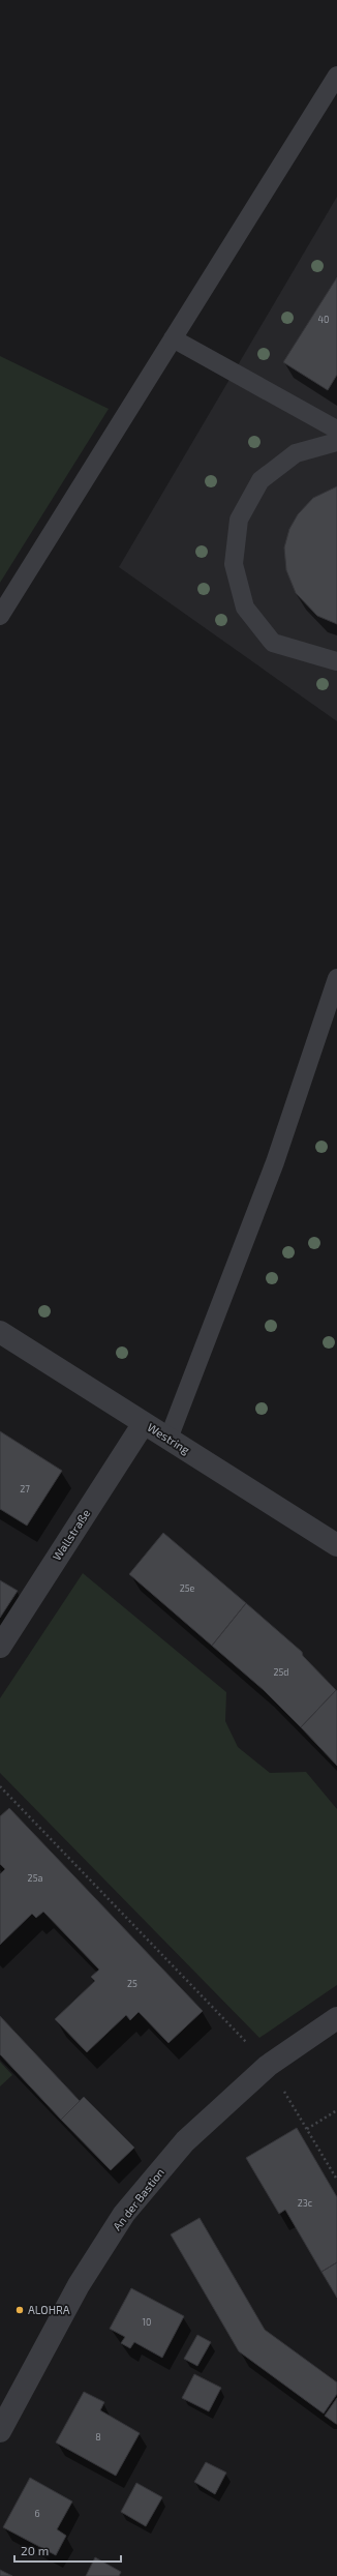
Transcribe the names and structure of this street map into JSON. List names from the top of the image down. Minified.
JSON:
{"streets":{"street":["Westring","Wallstraße","An der Bastion"]},"crossings":[["Westring","Wallstraße"]],"places":["ALOHRA"],"house_numbers":["40","27","25e","25d","25a","25","23c","10","8","6"],"scale_bar":"20 m"}
